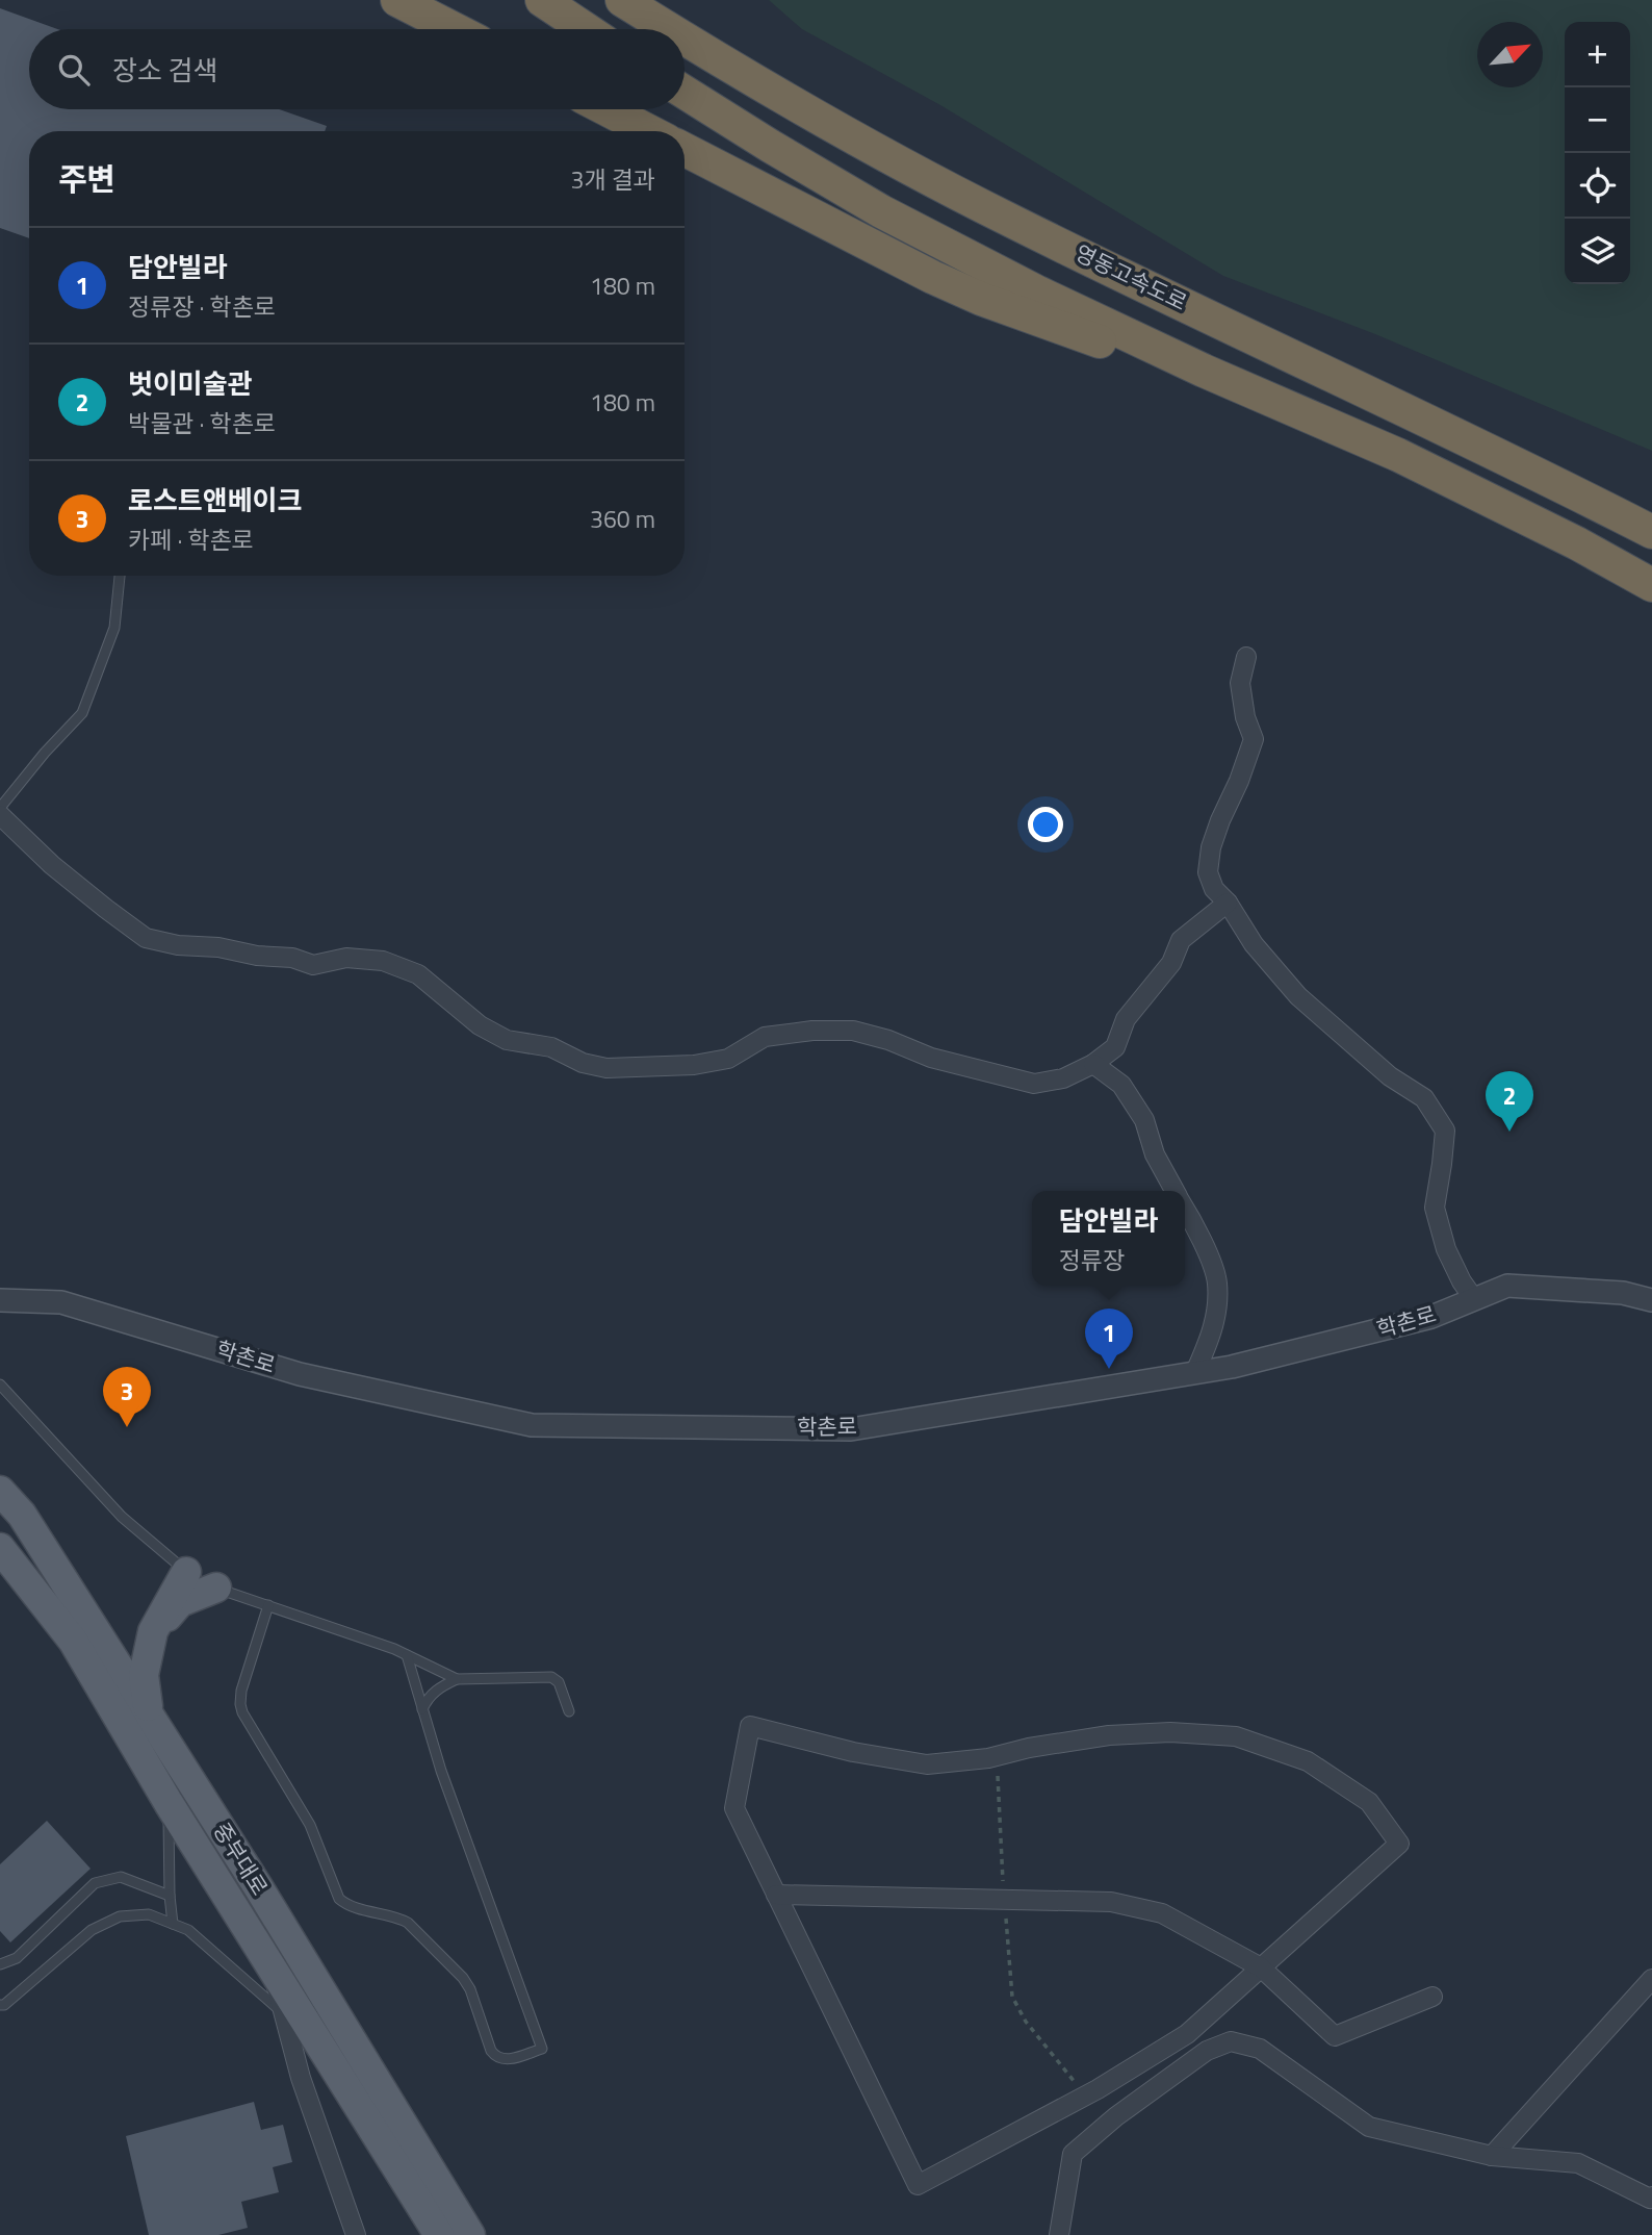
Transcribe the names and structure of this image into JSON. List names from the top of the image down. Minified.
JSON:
{"streets":{"highway":["영동고속도로"],"main road":["중부대로"],"street":["학촌로"]},"north":"top right","page":{"map_buttons":["+","−"],"search":"장소 검색","heading":["주변","3개 결과"],"list":[{"mark":"1","name":"담안빌라","note":"정류장 · 학촌로","value":"180 m"},{"mark":"2","name":"벗이미술관","note":"박물관 · 학촌로","value":"180 m"},{"mark":"3","name":"로스트앤베이크","note":"카페 · 학촌로","value":"360 m"}],"pins":["2","1","3"],"popup":["담안빌라","정류장"]}}
